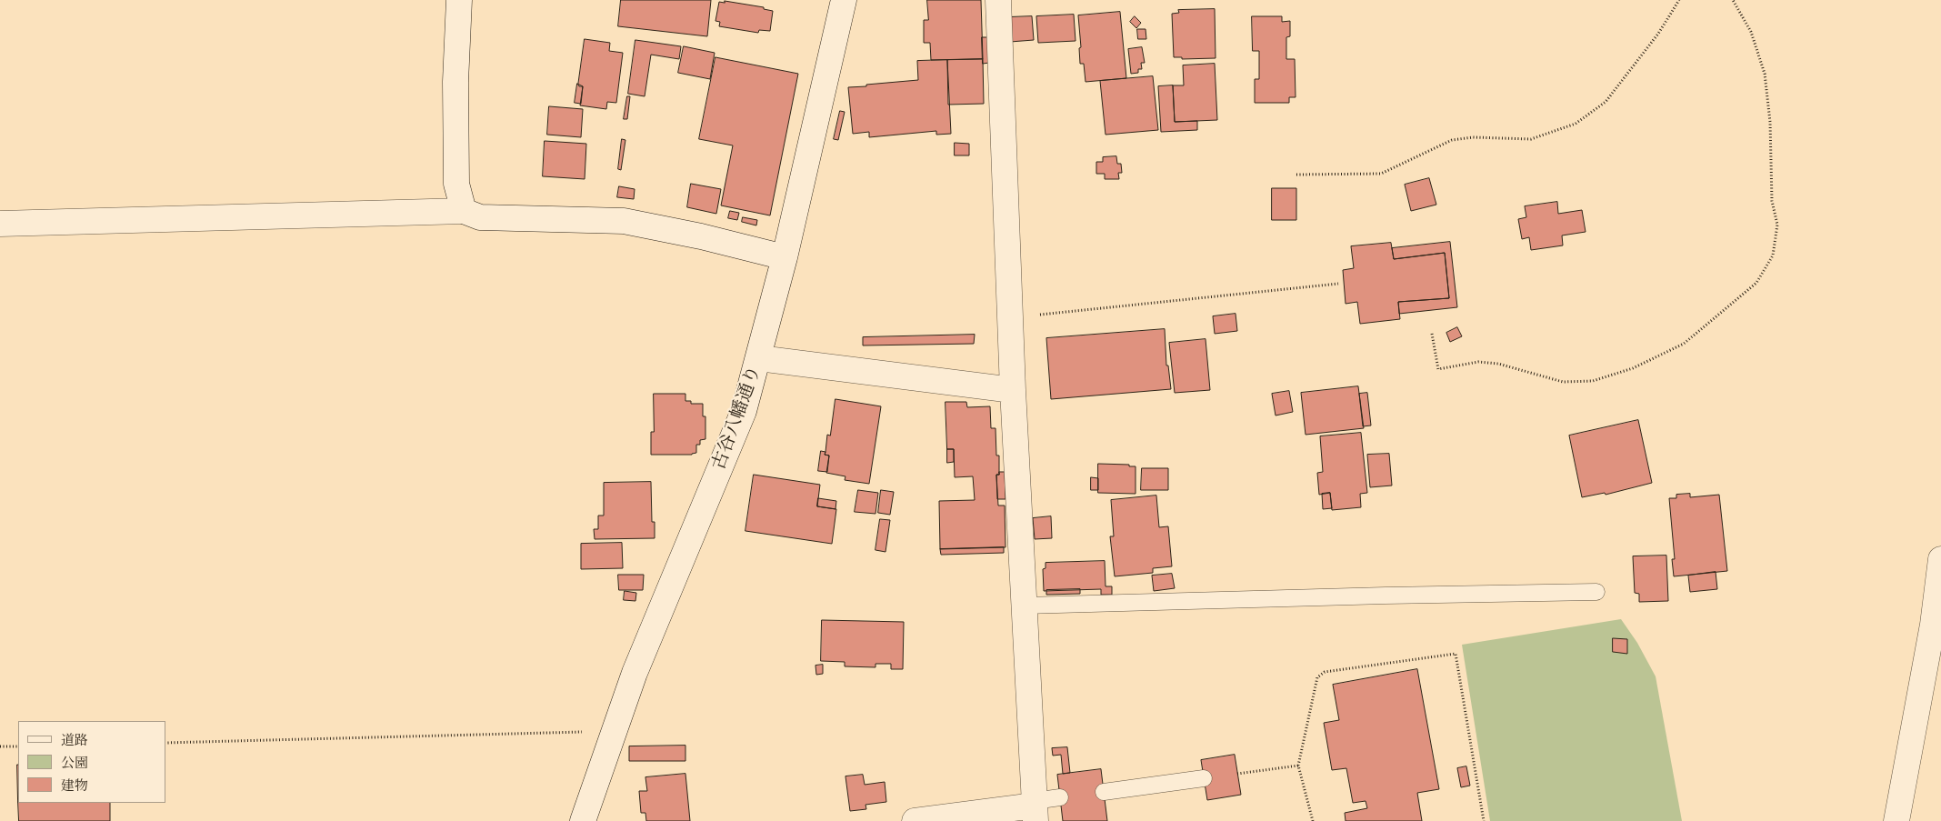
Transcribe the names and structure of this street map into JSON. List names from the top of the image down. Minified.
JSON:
{"streets":{"street":["古谷八幡通り"]},"legend":["道路","公園","建物"]}
